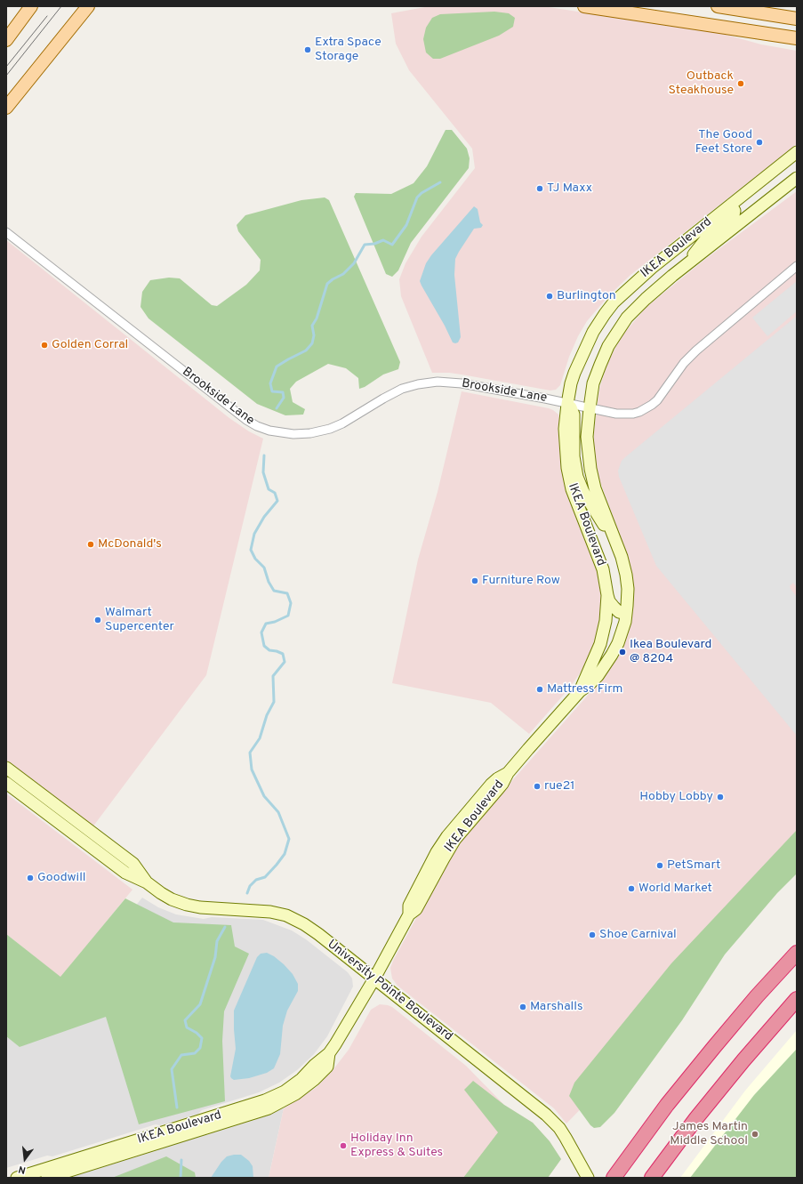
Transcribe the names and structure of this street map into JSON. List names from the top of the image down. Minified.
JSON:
{"streets":{"street":["IKEA Boulevard","Brookside Lane","University Pointe Boulevard"]},"crossings":[["IKEA Boulevard","Brookside Lane"],["IKEA Boulevard","University Pointe Boulevard"]],"places":["Extra Space Storage","Outback Steakhouse","The Good Feet Store","TJ Maxx","Burlington","Golden Corral","McDonald's","Furniture Row","Walmart Supercenter","Ikea Boulevard @ 8204","Mattress Firm","rue21","Hobby Lobby","PetSmart","Goodwill","World Market","Shoe Carnival","Marshalls","James Martin Middle School","Holiday Inn Express & Suites"],"north":"bottom"}
